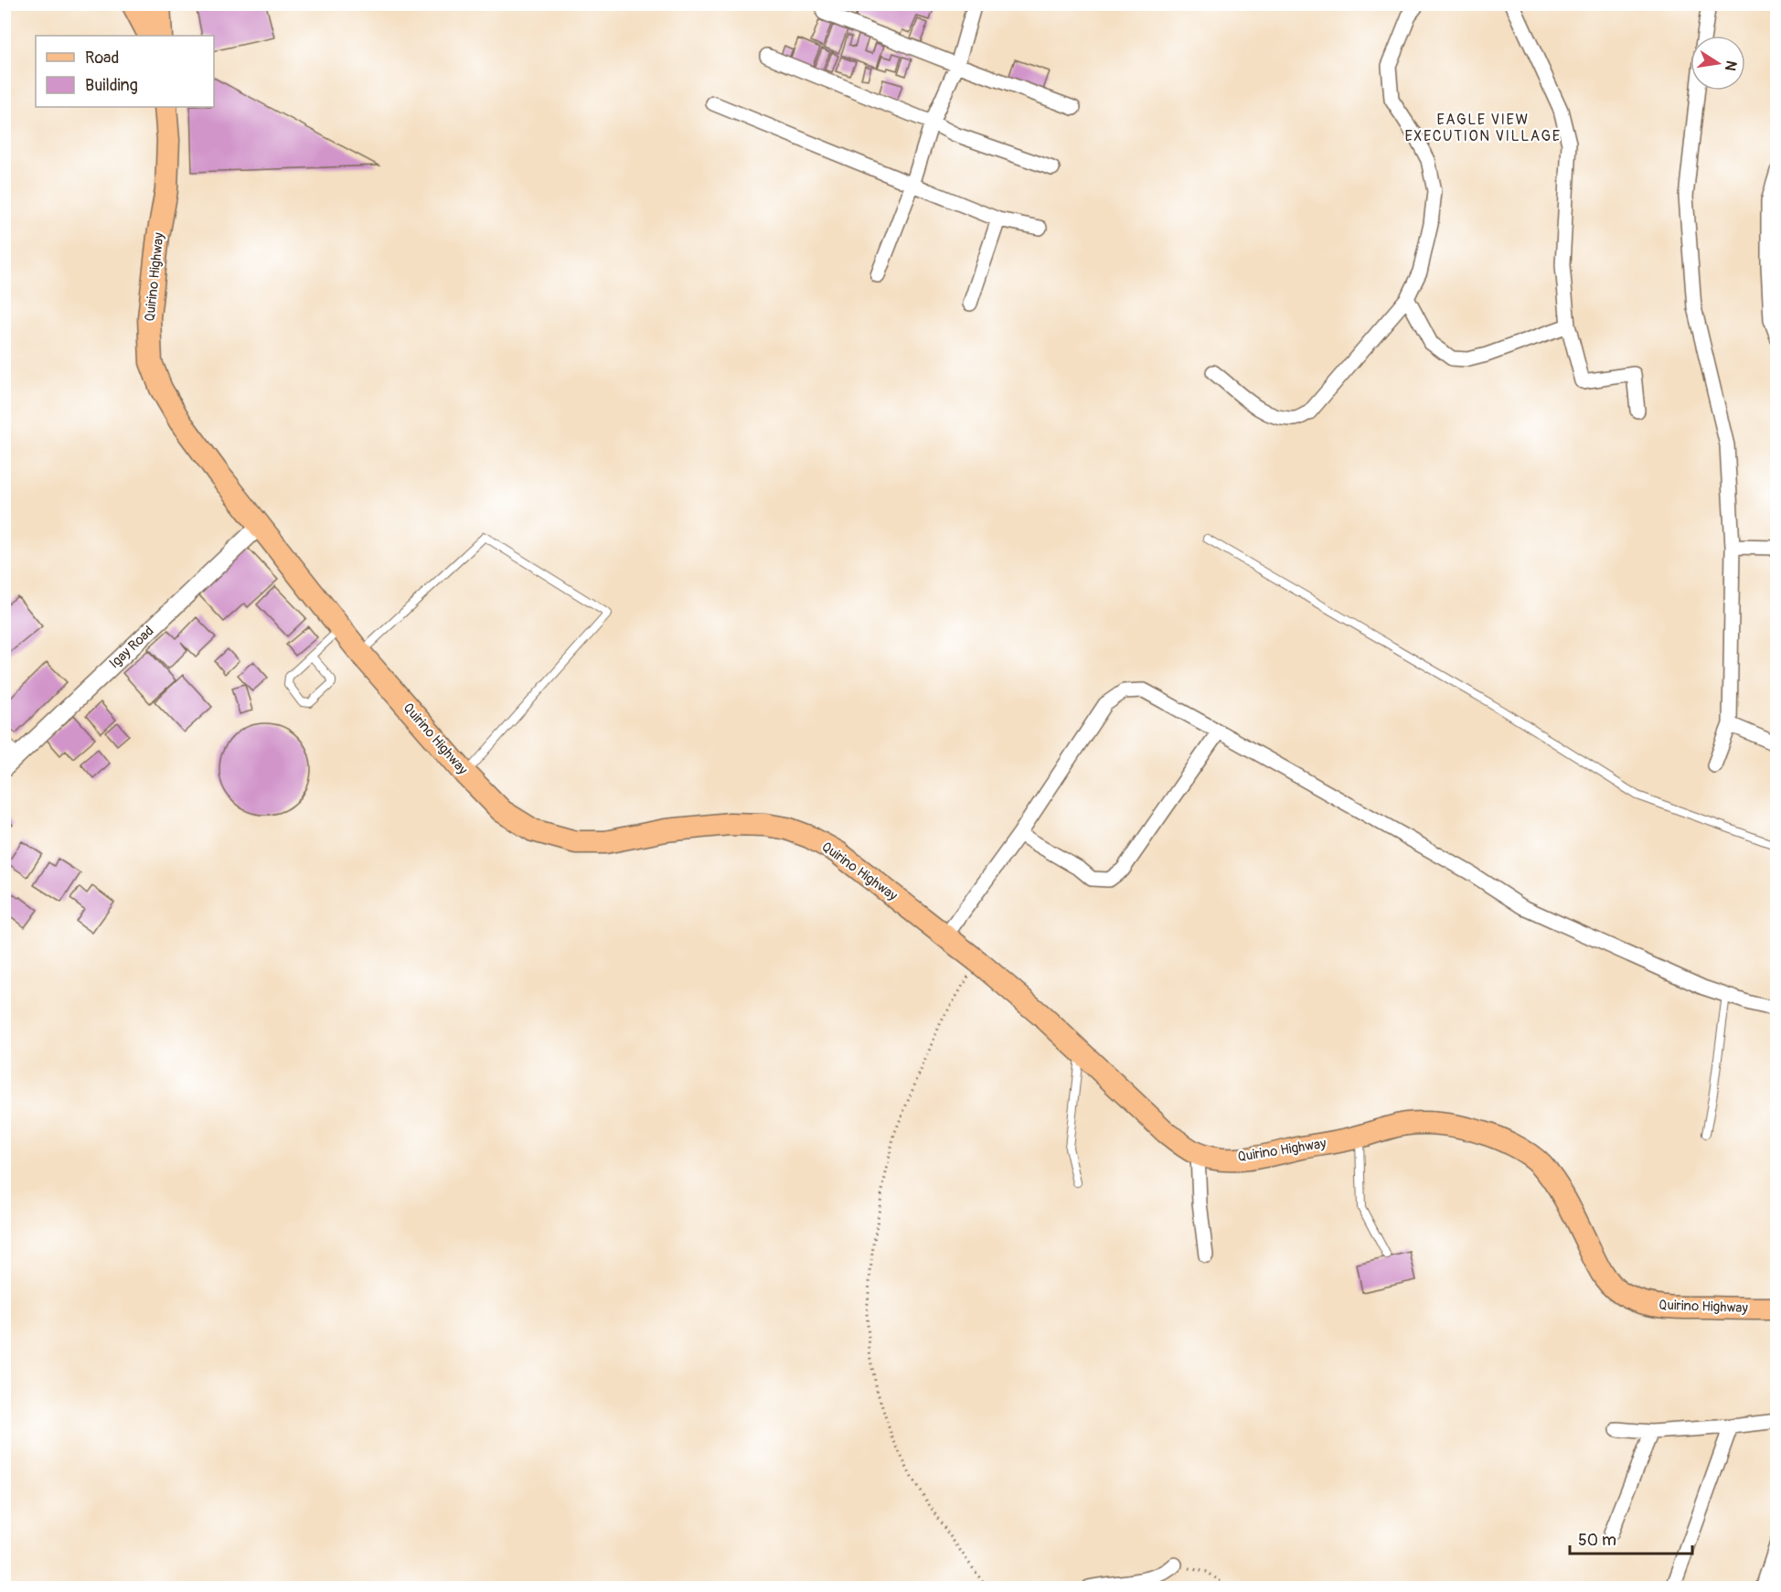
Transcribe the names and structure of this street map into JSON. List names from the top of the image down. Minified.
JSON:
{"streets":{"main road":["Quirino Highway"],"street":["Igay Road"]},"crossings":[["Quirino Highway","Igay Road"]],"districts":["EAGLE VIEW EXECUTION VILLAGE"],"legend":["Road","Building"],"scale_bar":"50 m","north":"right"}
